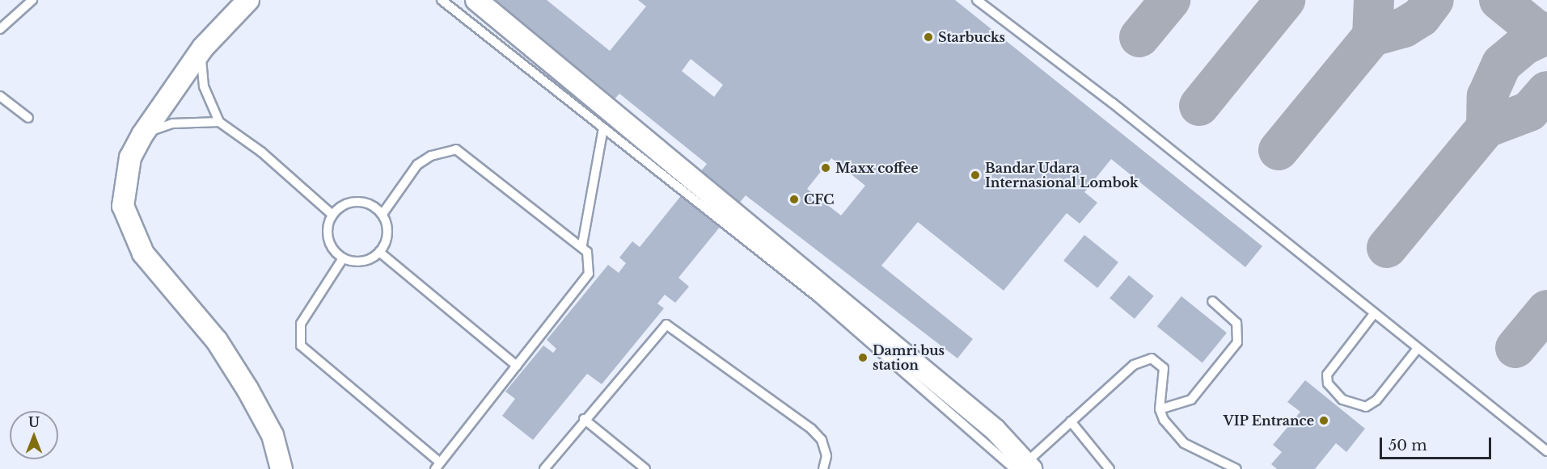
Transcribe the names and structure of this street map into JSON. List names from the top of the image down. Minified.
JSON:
{"places":["Starbucks","Maxx coffee","Bandar Udara Internasional Lombok","CFC","Damri bus station","VIP Entrance"],"scale_bar":"50 m","north":"top"}
